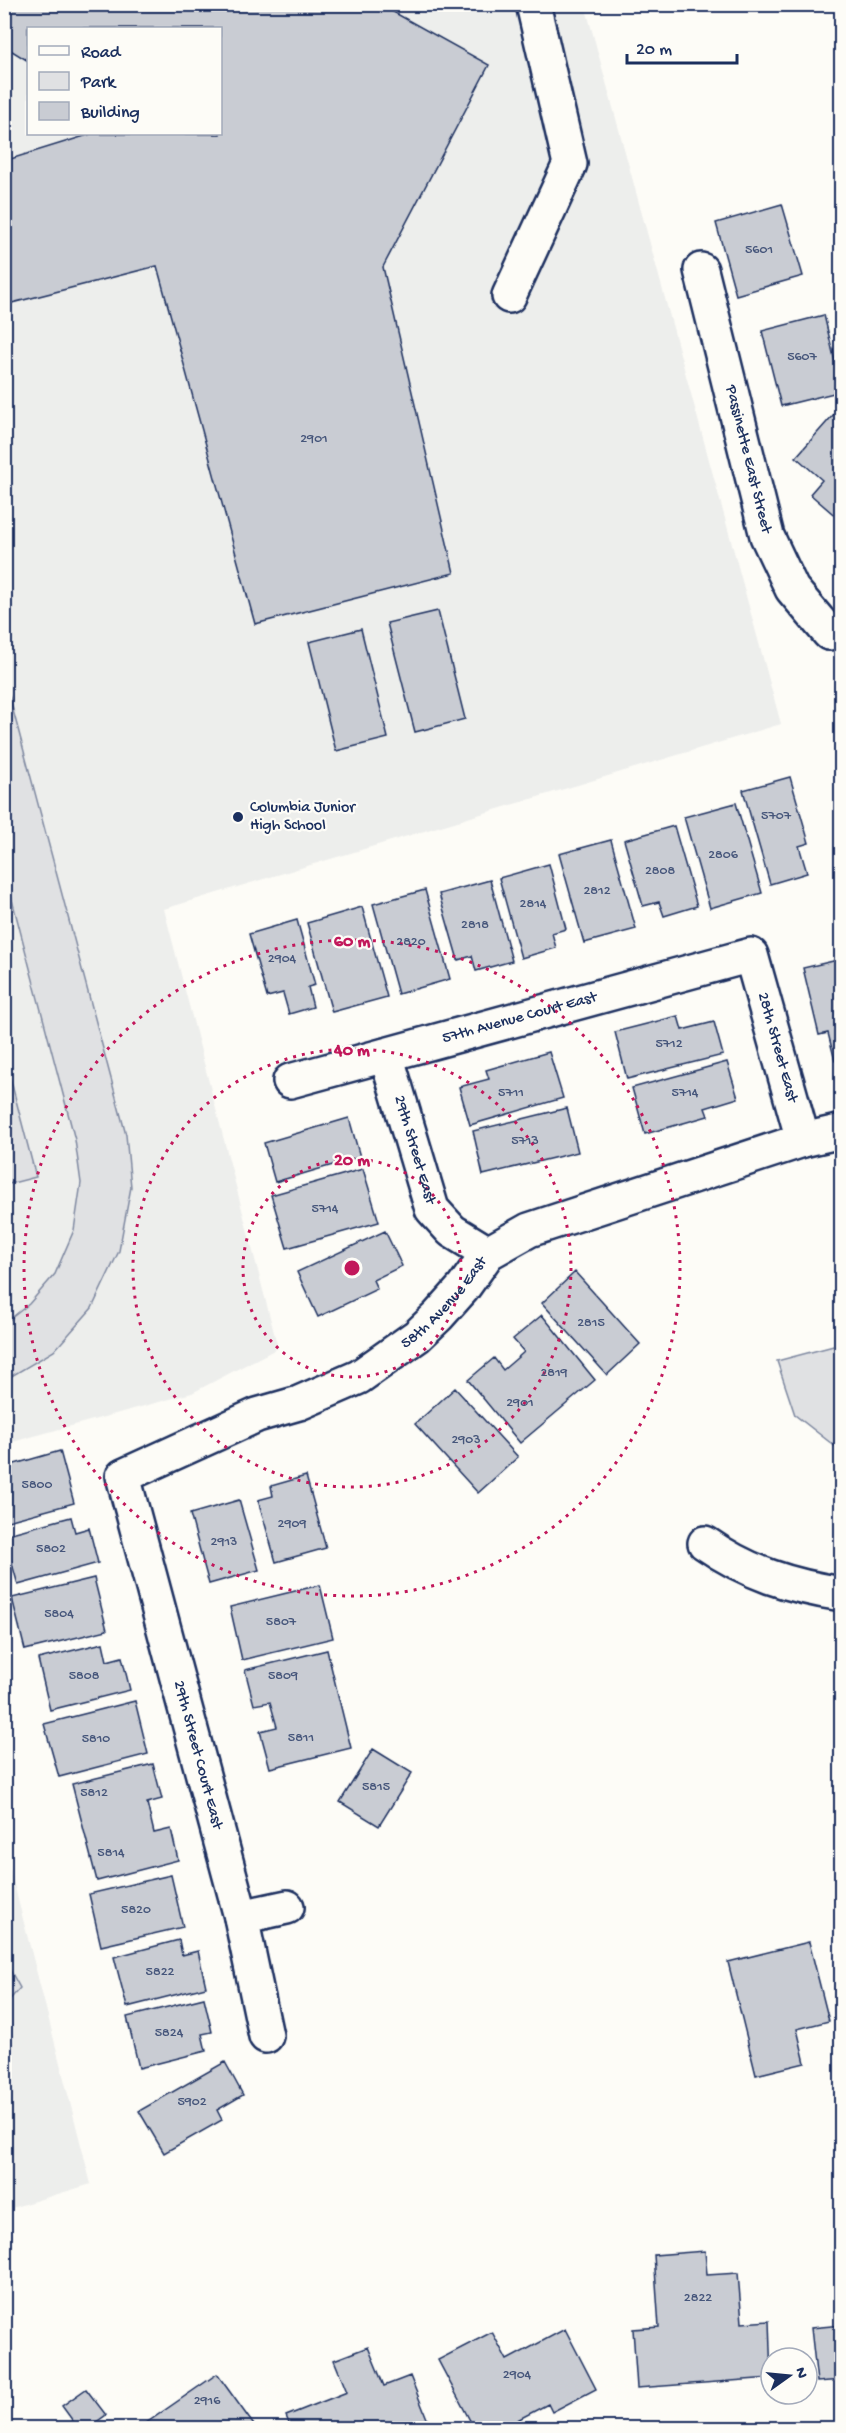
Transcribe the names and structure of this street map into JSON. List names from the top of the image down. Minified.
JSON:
{"streets":{"street":["Passinette East Street","57th Avenue Court East","28th Street East","29th Street East","58th Avenue East","29th Street Court East"]},"crossings":[["57th Avenue Court East","28th Street East"],["57th Avenue Court East","29th Street East"],["28th Street East","58th Avenue East"],["29th Street East","58th Avenue East"],["58th Avenue East","29th Street Court East"]],"places":["Columbia Junior High School"],"house_numbers":["5601","5607","2901","5707","2806","2808","2812","2814","2818","2820","2904","5712","5711","5714","5713","5714","2815","2819","2901","2903","5800","2909","2913","5802","5804","5807","5808","5809","5811","5810","5815","5812","5814","5820","5822","5824","5902","2822","2904","2916"],"legend":["Road","Park","Building"],"scale_bar":"20 m","north":"right","rings":["60 m","40 m","20 m"]}
